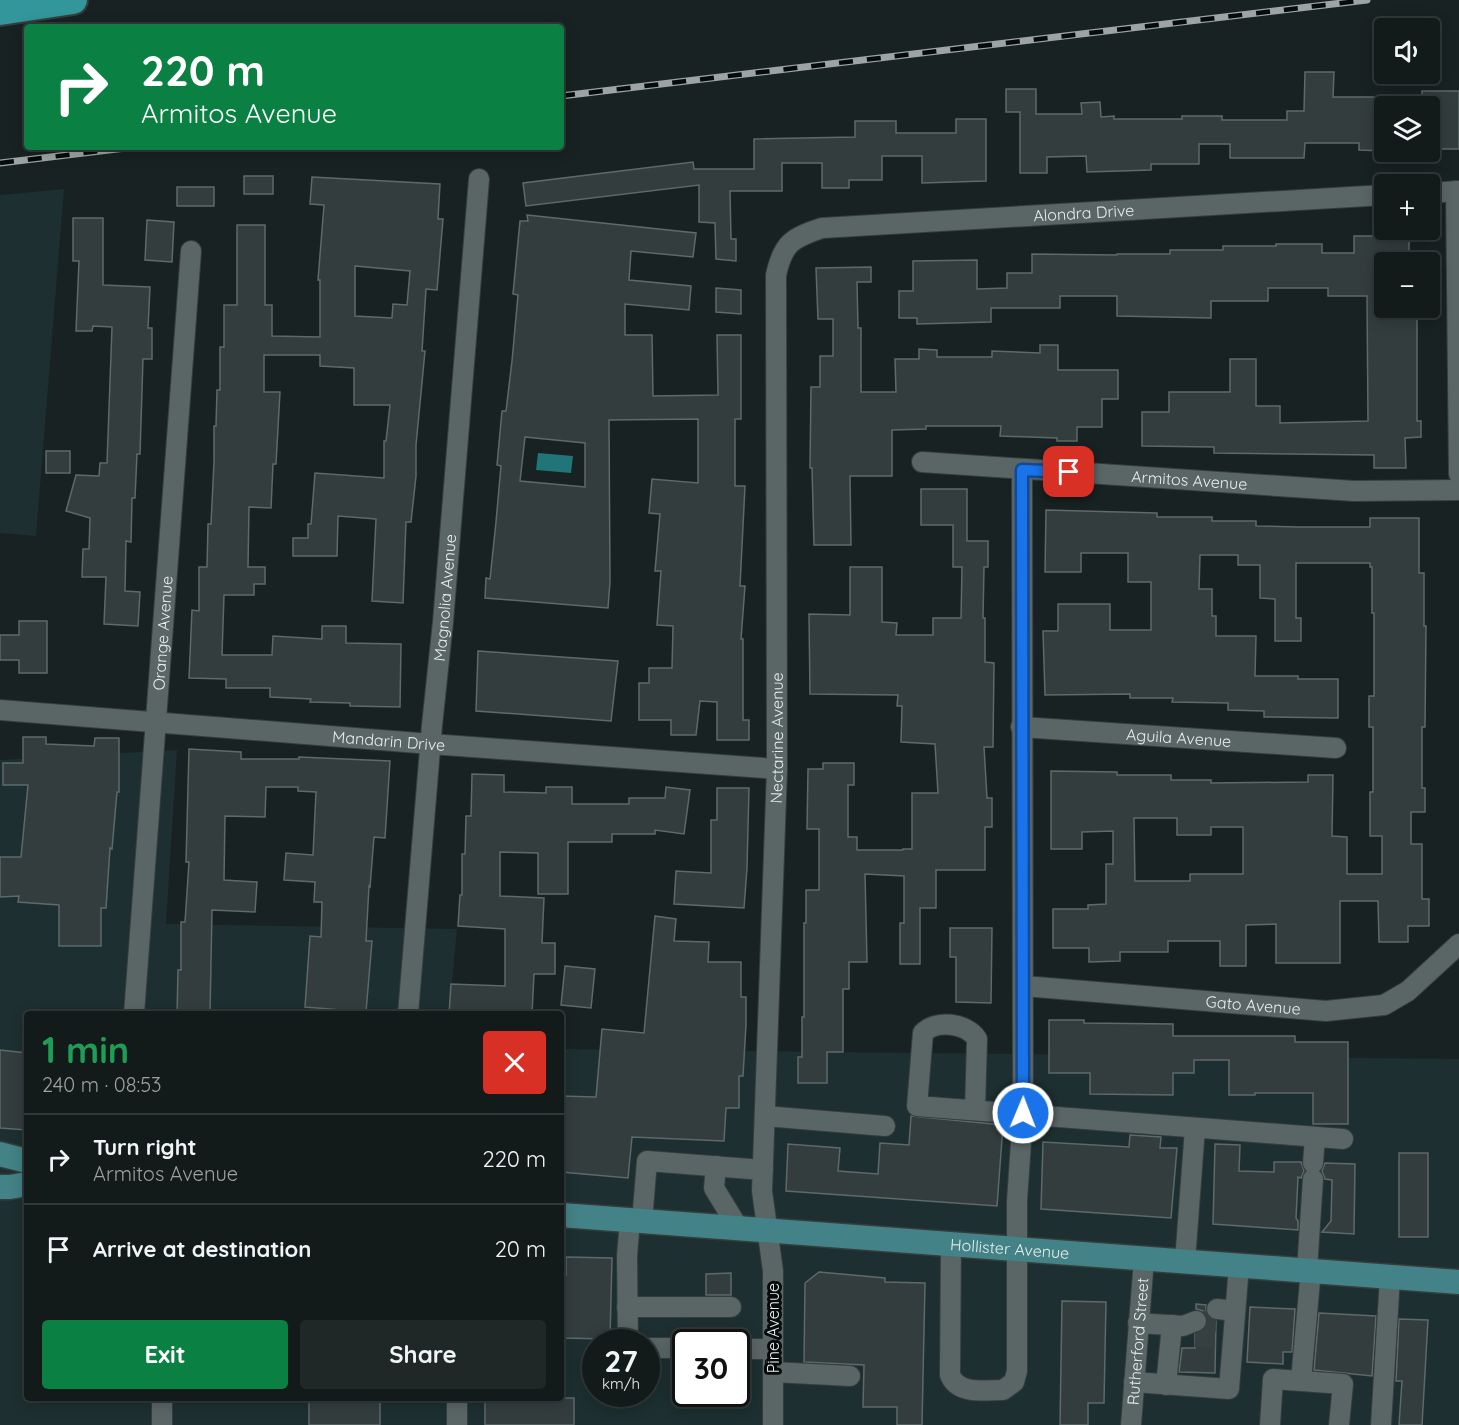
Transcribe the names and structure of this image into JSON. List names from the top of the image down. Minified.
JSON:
{"streets":{"main road":["Hollister Avenue"],"street":["Alondra Drive","Armitos Avenue","Magnolia Avenue","Orange Avenue","Nectarine Avenue","Aguila Avenue","Mandarin Drive","Gato Avenue","Pine Avenue","Rutherford Street"]},"crossings":[["Alondra Drive","Nectarine Avenue"],["Magnolia Avenue","Mandarin Drive"],["Orange Avenue","Mandarin Drive"],["Nectarine Avenue","Mandarin Drive"],["Nectarine Avenue","Hollister Avenue"],["Nectarine Avenue","Pine Avenue"],["Hollister Avenue","Pine Avenue"],["Hollister Avenue","Rutherford Street"]],"page":{"map_buttons":["+","−"],"turn":["220 m","Armitos Avenue"],"heading":["1 min","240 m · 08:53"],"list":[{"name":"Turn right","note":"Armitos Avenue","value":"220 m"},{"name":"Arrive at destination","value":"20 m"}],"buttons":["Exit","Share"],"speed":"27 km/h","limit":"30"}}
